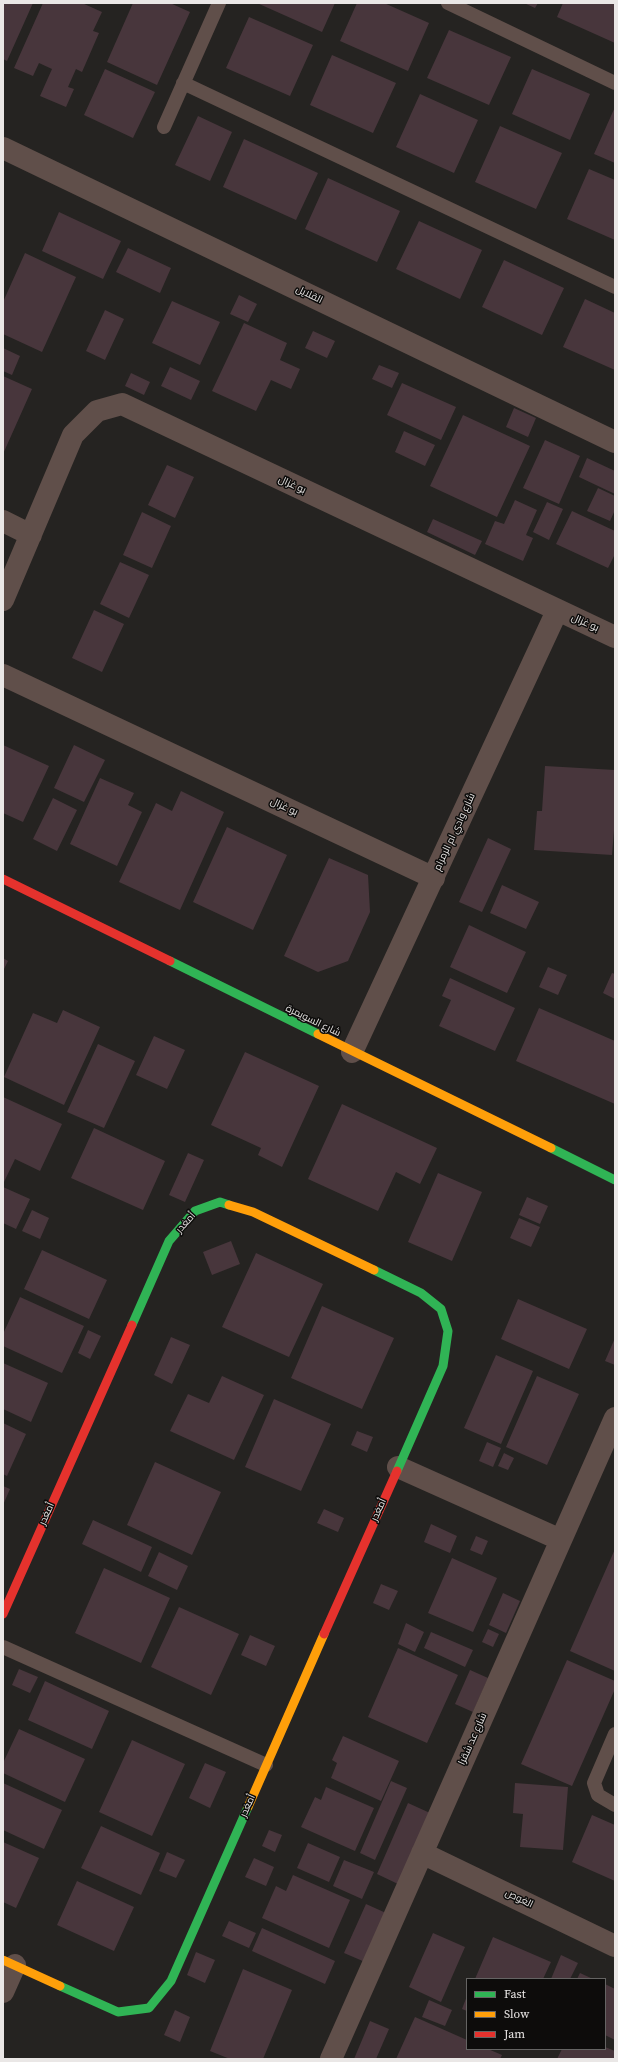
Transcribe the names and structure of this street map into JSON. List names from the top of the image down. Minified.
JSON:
{"streets":{"street":["القلايل","بو غزال","شارع وادي ام الرمرام","شارع السويمرة","أمغدر","شارع عد شقرا","الغوص"]},"crossings":[["بو غزال","شارع وادي ام الرمرام"],["شارع وادي ام الرمرام","شارع السويمرة"],["شارع عد شقرا","الغوص"]],"legend":["Fast","Slow","Jam"]}
